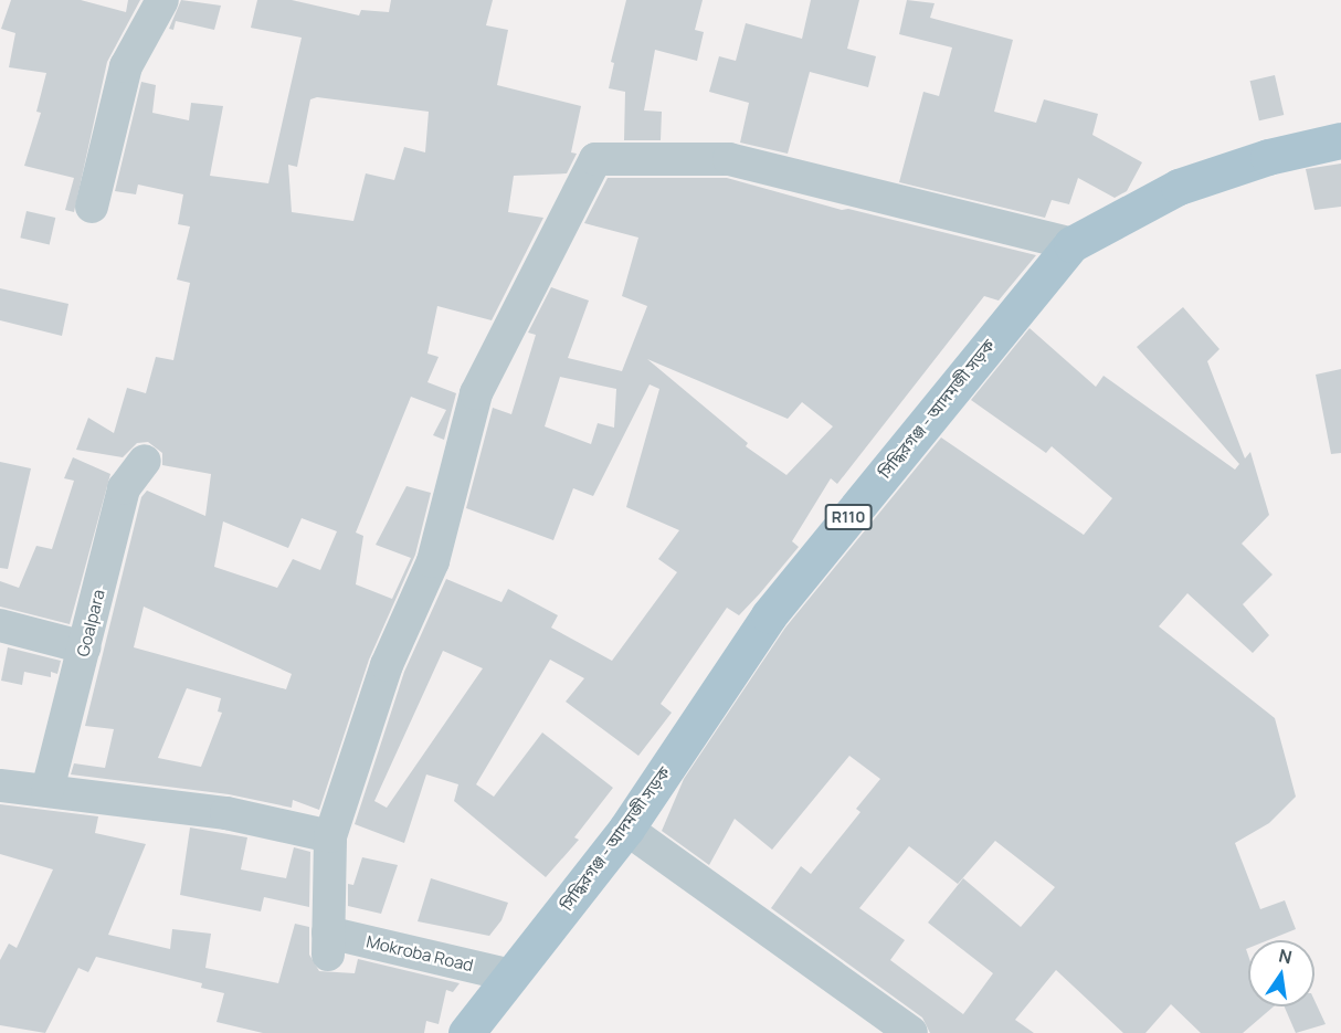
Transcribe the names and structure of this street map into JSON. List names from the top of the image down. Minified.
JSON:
{"streets":{"main road":["সিদ্ধিরগঞ্জ - আদমজী সড়ক","R110"],"street":["Goalpara","Mokroba Road"]},"crossings":[["সিদ্ধিরগঞ্জ - আদমজী সড়ক","Mokroba Road"]],"north":"top"}
